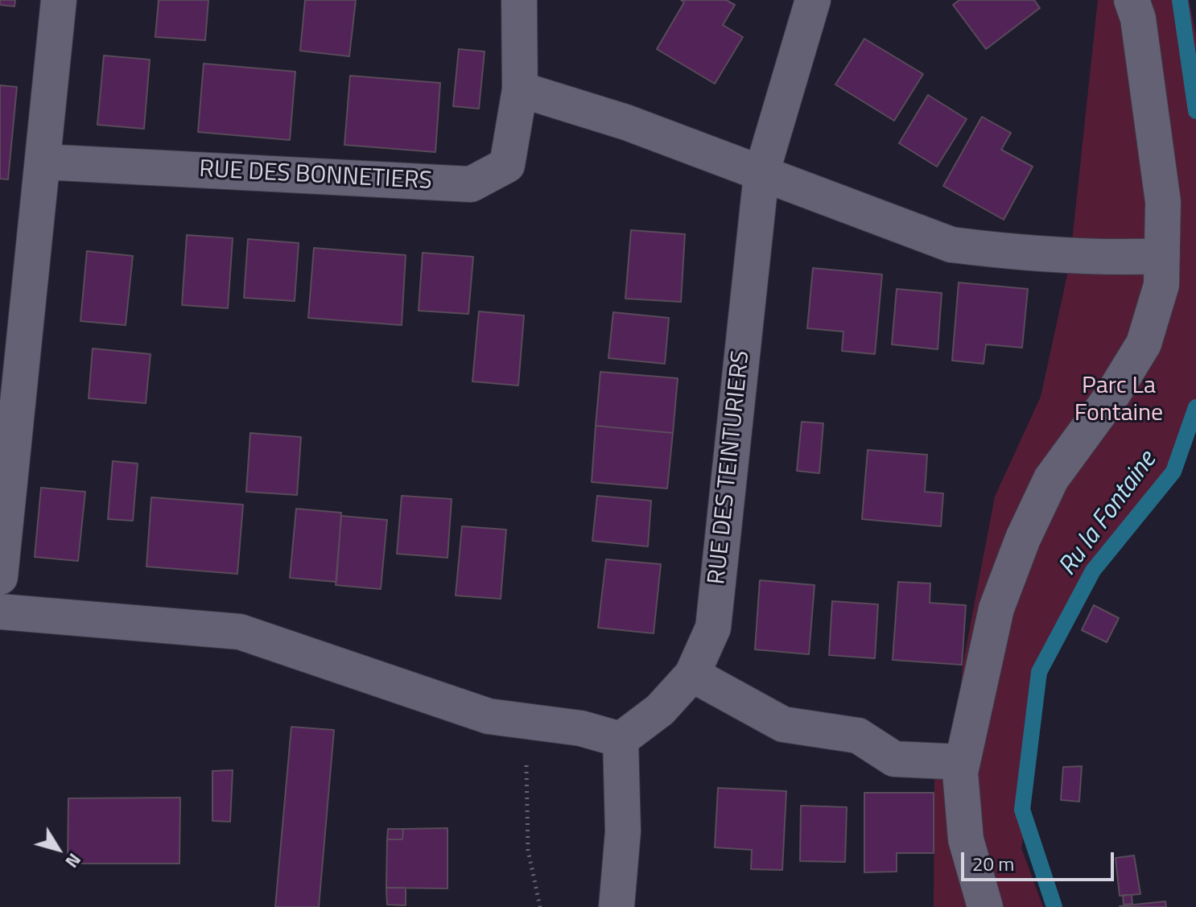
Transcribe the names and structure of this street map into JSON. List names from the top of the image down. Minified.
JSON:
{"streets":{"street":["RUE DES BONNETIERS","RUE DES TEINTURIERS"]},"water":["Ru la Fontaine"],"parks":["Parc La Fontaine"],"scale_bar":"20 m","north":"bottom right"}
